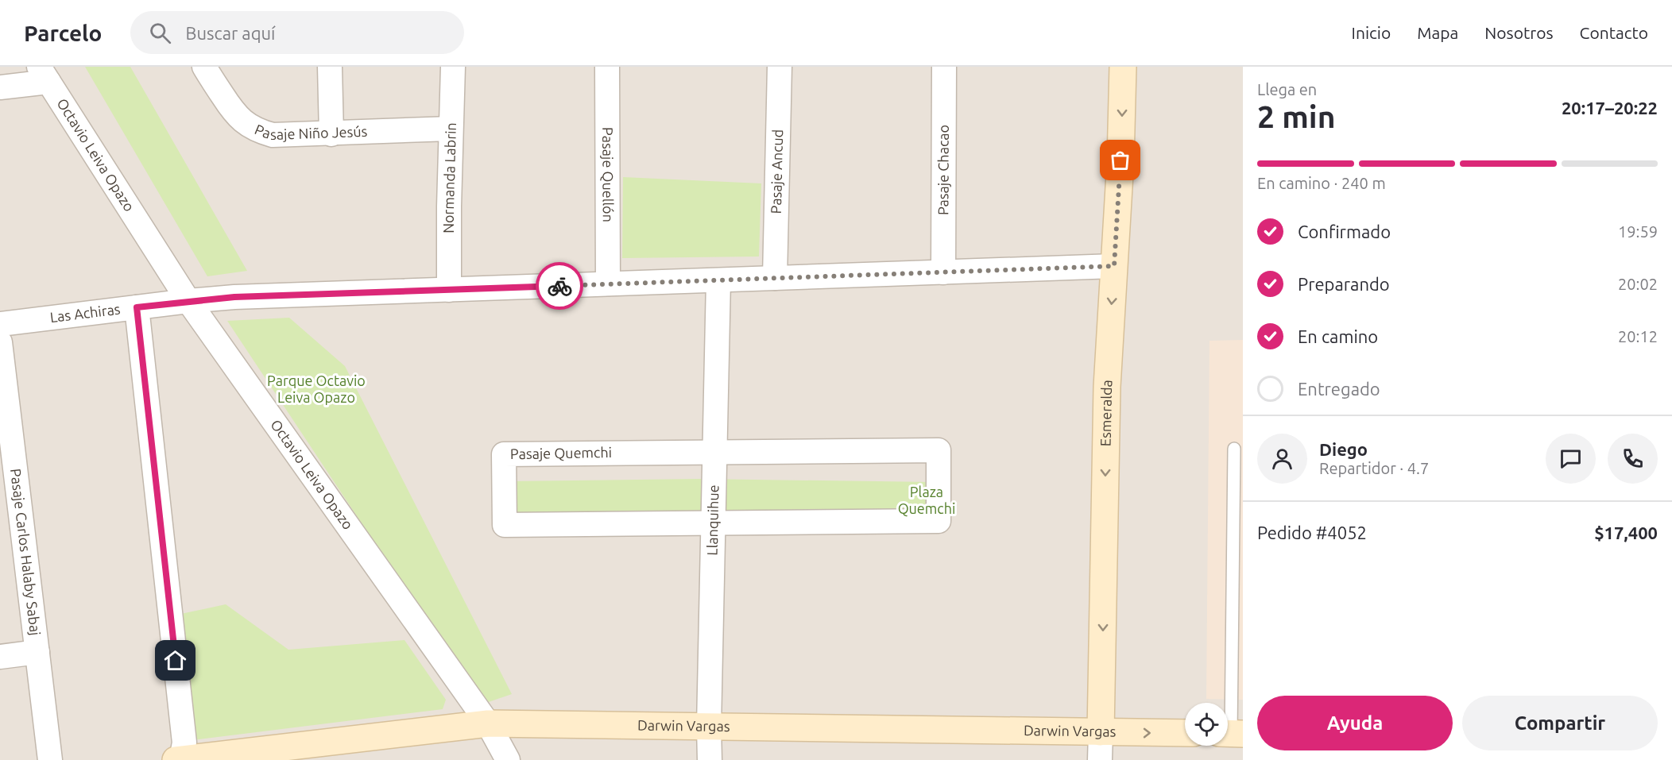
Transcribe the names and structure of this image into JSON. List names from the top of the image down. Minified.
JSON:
{"streets":{"street":["Pasaje Niño Jesús","Octavio Leiva Opazo","Pasaje Chacao","Pasaje Ancud","Pasaje Quellón","Normanda Labrin","Las Achiras","Esmeralda","Pasaje Quemchi","Llanquihue","Pasaje Carlos Halaby Sabaj","Darwin Vargas"]},"crossings":[["Pasaje Niño Jesús","Normanda Labrin"],["Octavio Leiva Opazo","Las Achiras"],["Octavio Leiva Opazo","Darwin Vargas"],["Pasaje Chacao","Las Achiras"],["Pasaje Ancud","Las Achiras"],["Pasaje Quellón","Las Achiras"],["Normanda Labrin","Las Achiras"],["Las Achiras","Esmeralda"],["Las Achiras","Llanquihue"],["Esmeralda","Darwin Vargas"],["Pasaje Quemchi","Llanquihue"],["Llanquihue","Darwin Vargas"]],"one_way":["Esmeralda"],"parks":["Parque Octavio Leiva Opazo","Plaza Quemchi"],"page":{"header":"Parcelo","search":"Buscar aquí","nav":["Inicio","Mapa","Nosotros","Contacto"],"heading":["2 min","Llega en","20:17–20:22"],"panel":["Diego","Repartidor · 4.7","Pedido #4052","$17,400"],"bar":"En camino · 240 m","list":[["Confirmado","19:59"],["Preparando","20:02"],["En camino","20:12"],"Entregado"],"buttons":["Ayuda","Compartir"]}}
